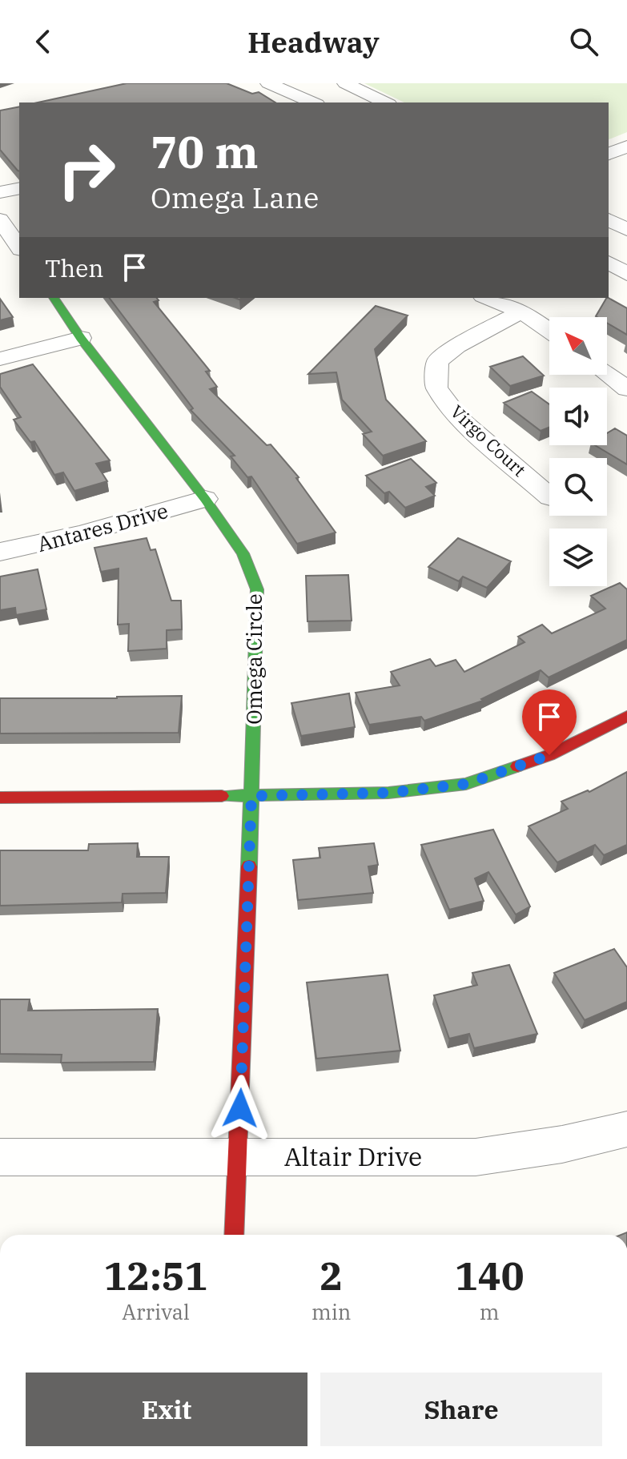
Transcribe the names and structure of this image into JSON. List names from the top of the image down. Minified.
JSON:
{"streets":{"street":["Virgo Court","Antares Drive","Omega Circle","Altair Drive"]},"crossings":[["Antares Drive","Omega Circle"],["Omega Circle","Altair Drive"]],"north":"top left","page":{"header":"Headway","turn":["70 m","Omega Lane"],"then":"Then","eta":["12:51","Arrival","2","min","140","m"],"buttons":["Exit","Share"]}}
